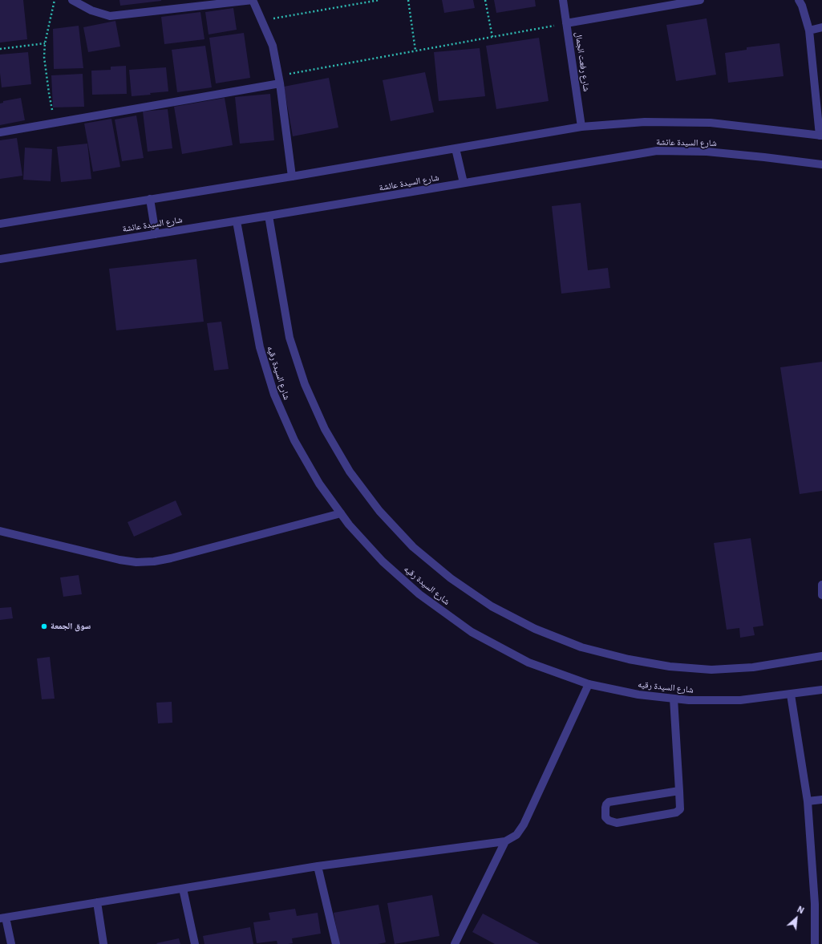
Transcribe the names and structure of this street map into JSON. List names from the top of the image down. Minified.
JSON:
{"streets":{"street":["شارع رفعت الجمال","شارع السيدة عائشة","شارع السيدة رقيه"]},"crossings":[["شارع السيدة عائشة","شارع السيدة رقيه"]],"places":["سوق الجمعة"],"north":"top right"}
